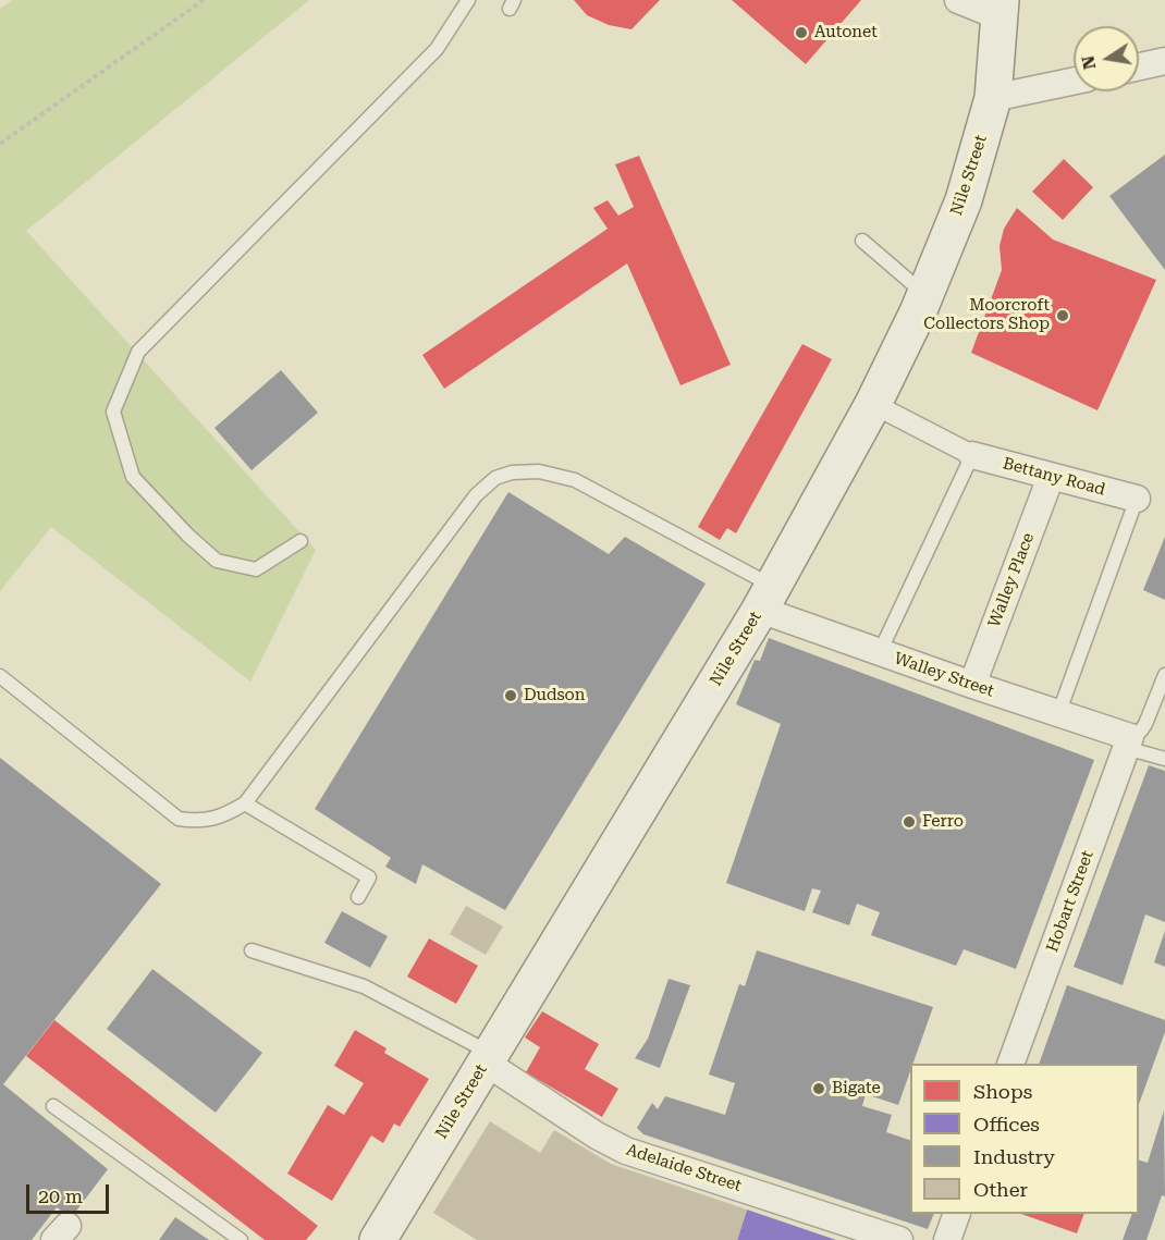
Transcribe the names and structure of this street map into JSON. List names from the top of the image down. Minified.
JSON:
{"streets":{"main road":["Nile Street"],"street":["Bettany Road","Walley Place","Walley Street","Hobart Street","Adelaide Street"]},"crossings":[["Nile Street","Walley Street"],["Nile Street","Adelaide Street"],["Bettany Road","Walley Place"],["Walley Place","Walley Street"],["Walley Street","Hobart Street"]],"places":["Autonet","Moorcroft Collectors Shop","Dudson","Ferro","Bigate"],"legend":["Shops","Offices","Industry","Other"],"scale_bar":"20 m","north":"left"}
